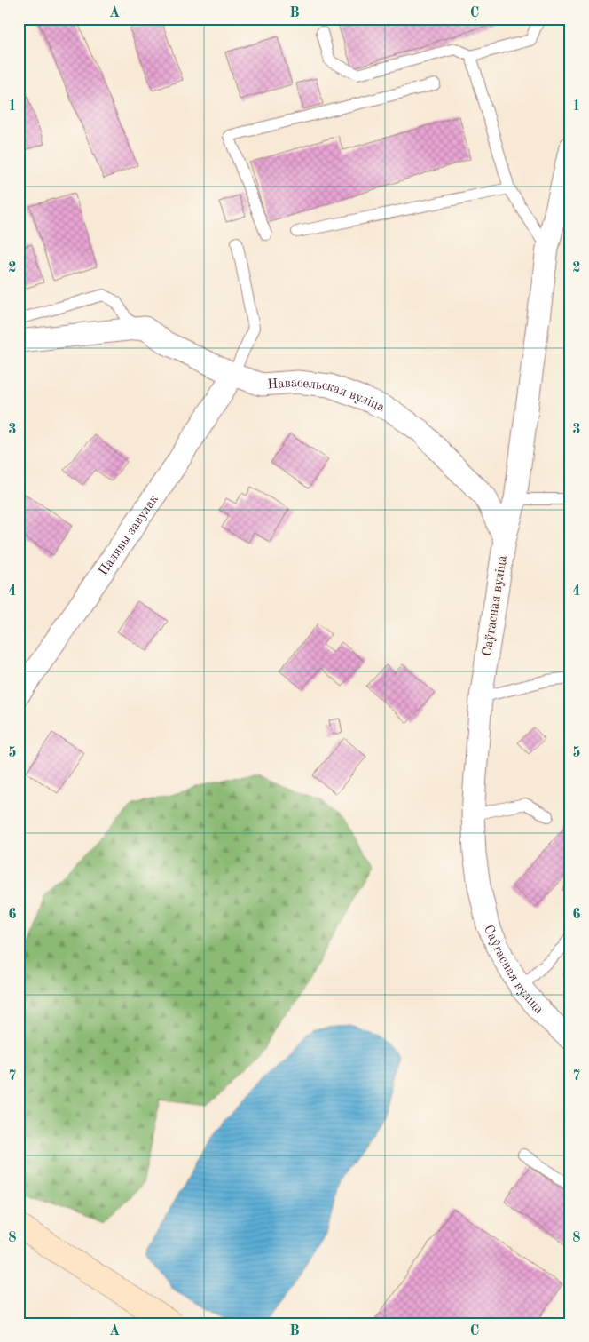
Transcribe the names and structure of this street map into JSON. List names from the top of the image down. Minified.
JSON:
{"streets":{"street":["Навасельская вуліца","Палявы завулак","Саўгасная вуліца"]},"crossings":[["Навасельская вуліца","Палявы завулак"],["Навасельская вуліца","Саўгасная вуліца"]],"grid":{"columns":["A","B","C"],"rows":["1","2","3","4","5","6","7","8"]}}
